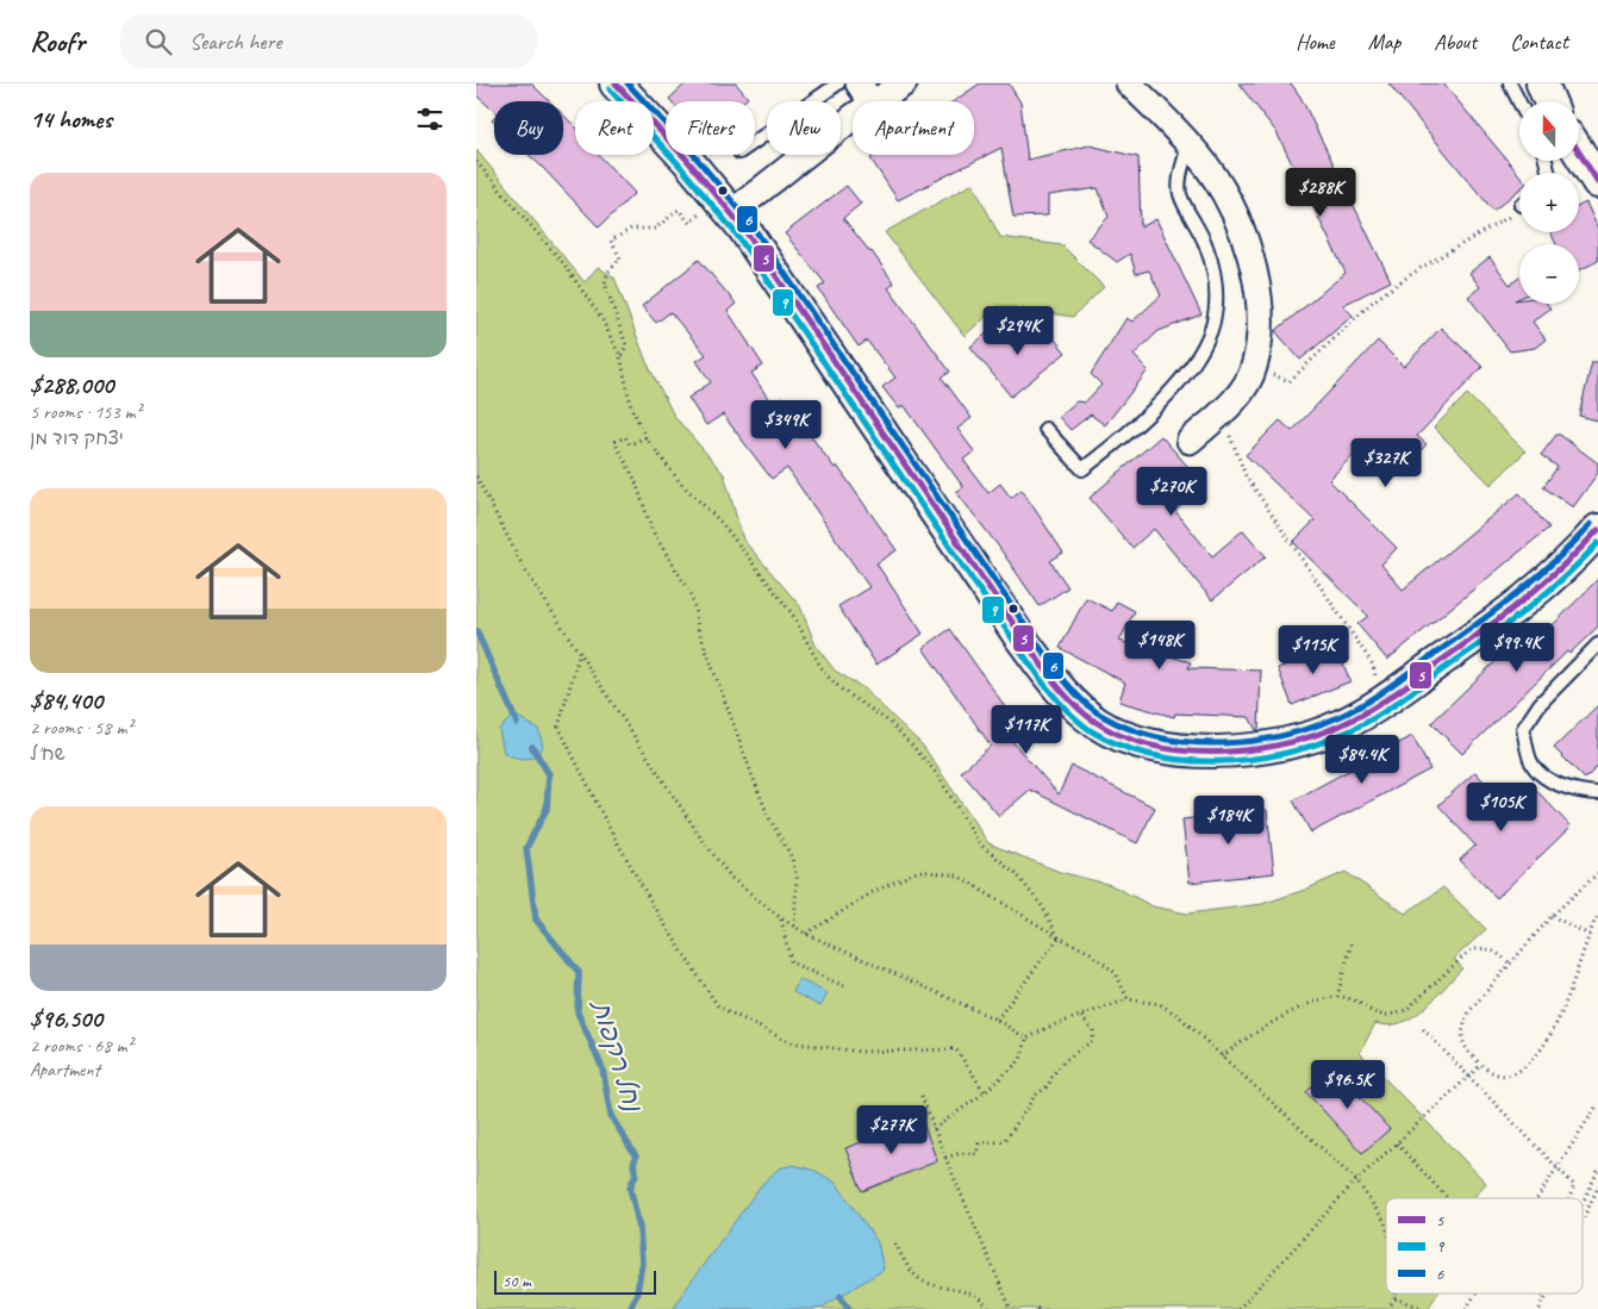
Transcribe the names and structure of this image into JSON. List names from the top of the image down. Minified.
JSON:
{"water":["נחל רקפות"],"lines":["transit line 5","transit line 6","transit line 9"],"legend":["5","9","6"],"scale_bar":"50 m","north":"top","page":{"header":"Roofr","search":"Search here","nav":["Home","Map","About","Contact"],"heading":"14 homes","map_buttons":["+","−"],"chip":["Buy","Rent","Filters","New","Apartment"],"list":[{"name":"$288,000","note":"5 rooms · 153 m² · יצחק דוד מן"},{"name":"$84,400","note":"2 rooms · 58 m² · שח\"ל"},{"name":"$96,500","note":"2 rooms · 68 m² · Apartment"}],"price":["$288K","$294K","$349K","$327K","$270K","$148K","$99.4K","$115K","$117K","$84.4K","$105K","$184K","$96.5K","$277K"],"scale":"50 m"}}
